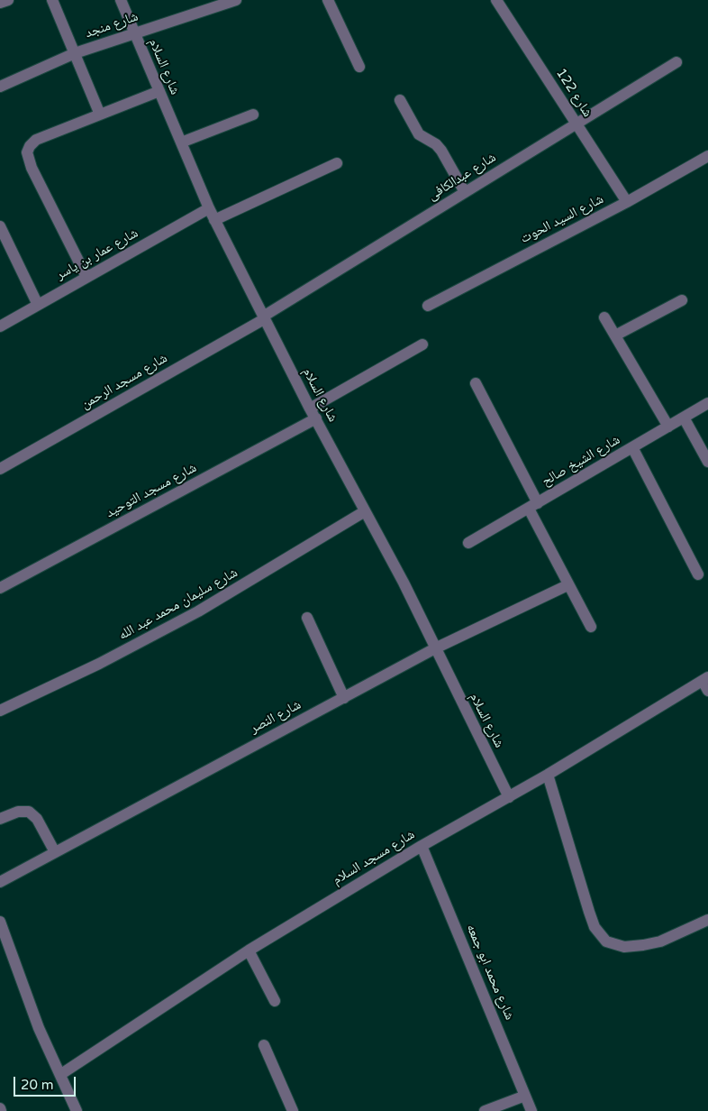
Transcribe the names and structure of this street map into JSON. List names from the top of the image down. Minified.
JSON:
{"streets":{"street":["شارع منجد","شارع السلام","شارع 122","شارع عبدالكافى","شارع السيد الحوت","شارع عمار بن ياسر","شارع مسجد الرحمن","شارع الشيخ صالح","شارع مسجد التوحيد","شارع سليمان محمد عبد الله","شارع النصر","شارع مسجد السلام","شارع محمد ابو جمعه"]},"crossings":[["شارع منجد","شارع السلام"],["شارع السلام","شارع عبدالكافى"],["شارع السلام","شارع عمار بن ياسر"],["شارع السلام","شارع مسجد الرحمن"],["شارع السلام","شارع مسجد التوحيد"],["شارع السلام","شارع سليمان محمد عبد الله"],["شارع السلام","شارع النصر"],["شارع السلام","شارع مسجد السلام"],["شارع 122","شارع عبدالكافى"],["شارع 122","شارع السيد الحوت"],["شارع عبدالكافى","شارع مسجد الرحمن"],["شارع مسجد السلام","شارع محمد ابو جمعه"]],"scale_bar":"20 m"}
